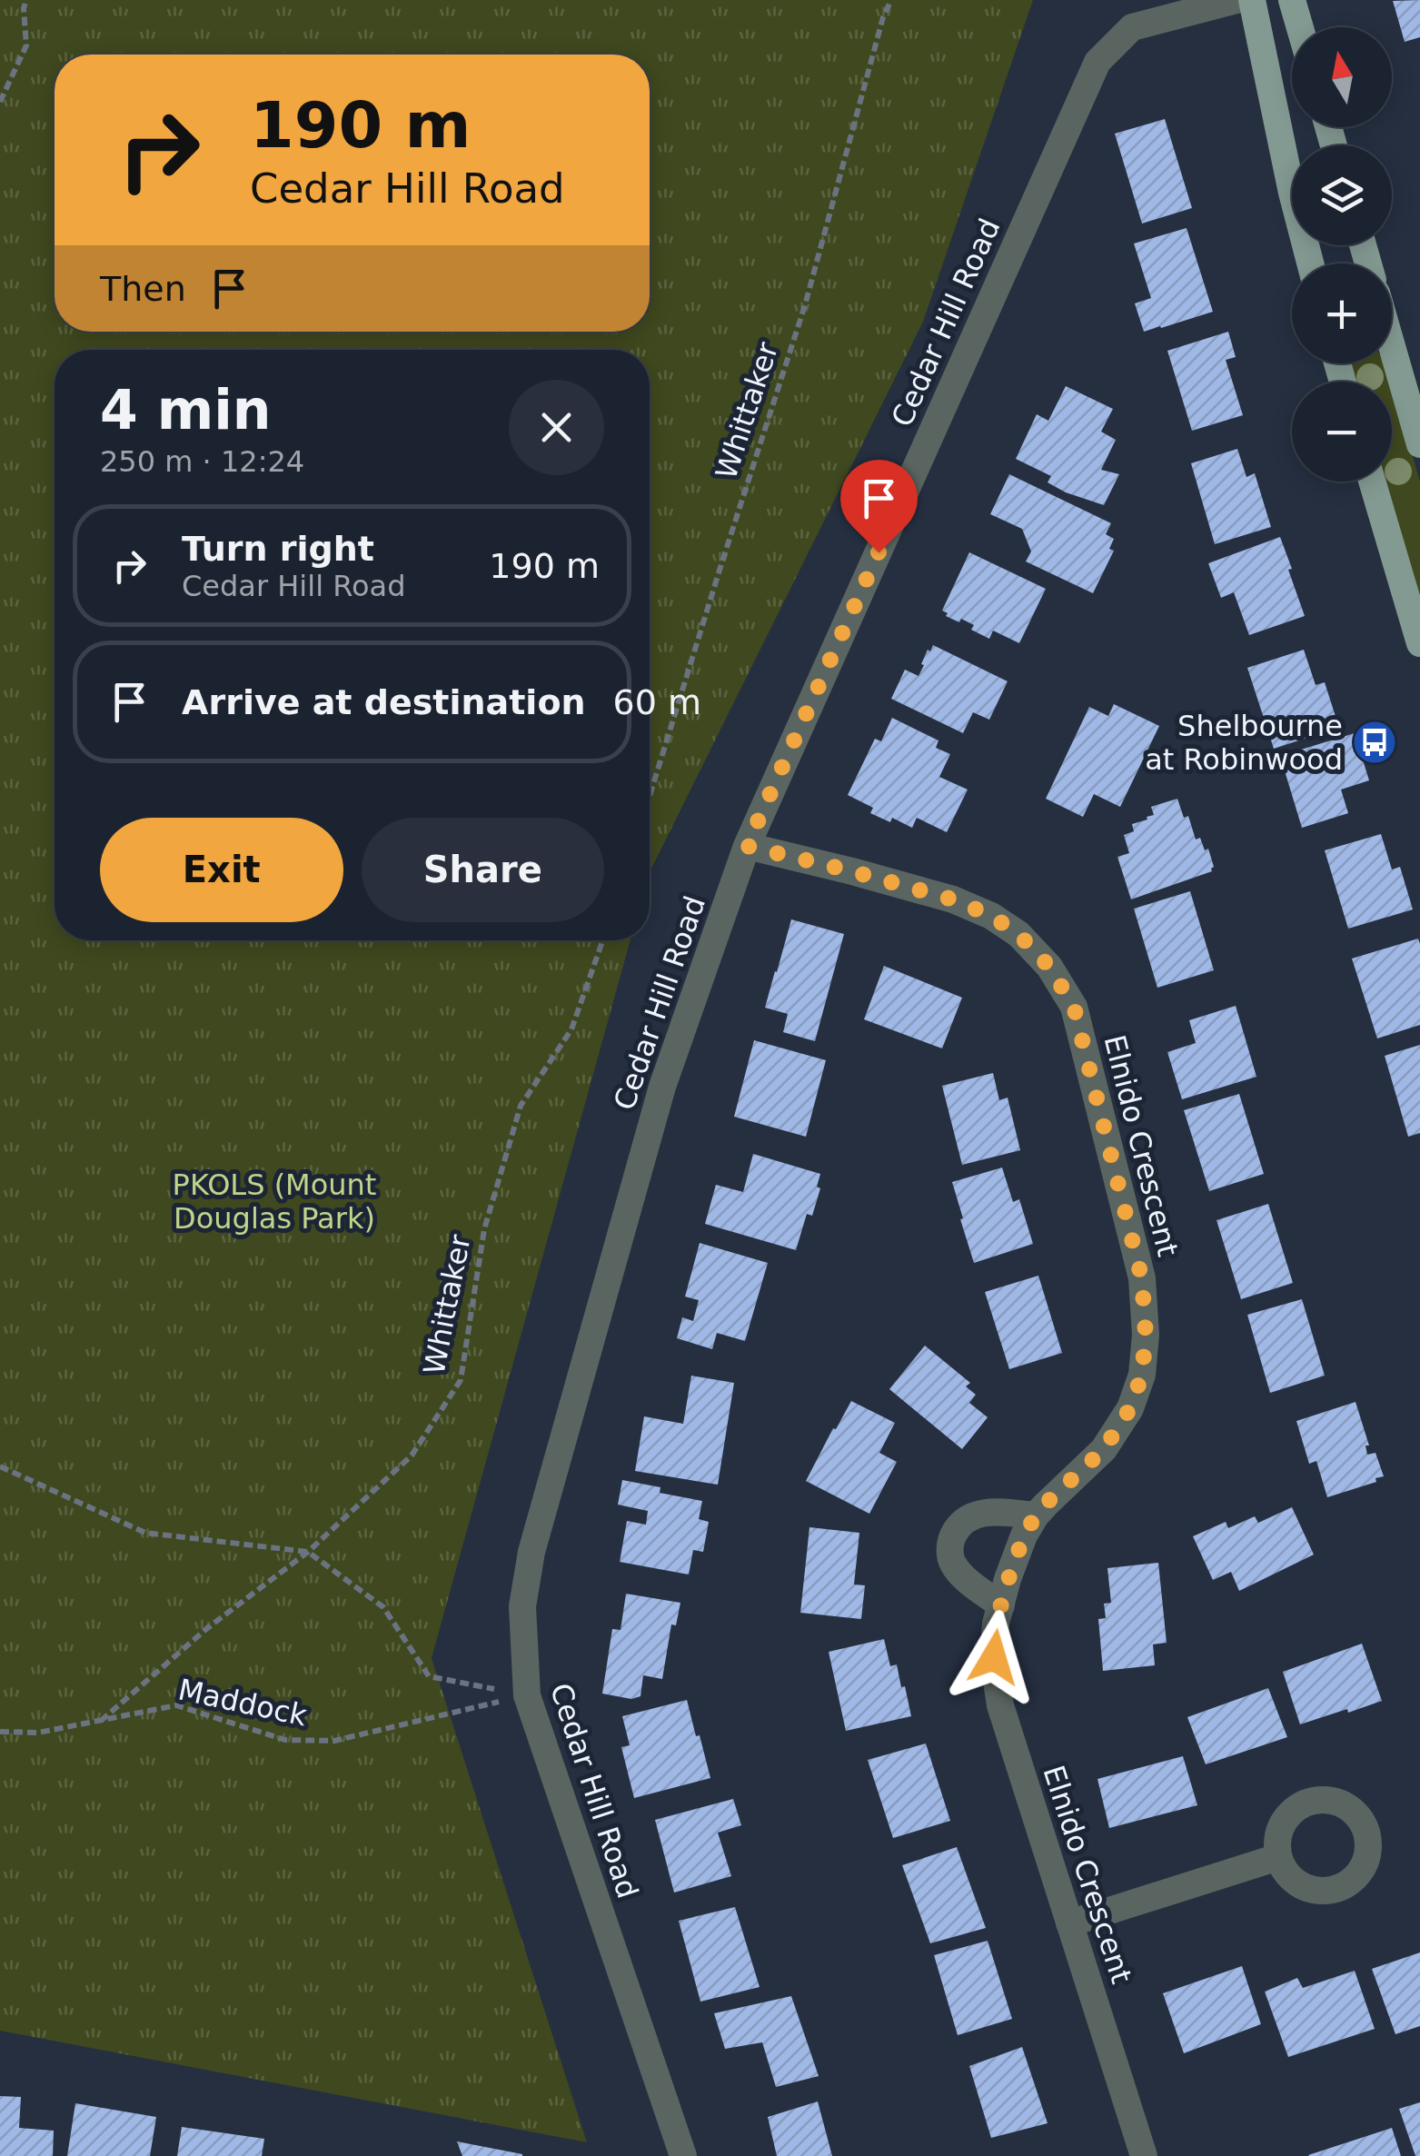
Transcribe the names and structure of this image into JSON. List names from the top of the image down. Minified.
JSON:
{"streets":{"street":["Cedar Hill Road","Elnido Crescent"],"path":["Whittaker","Maddock"]},"crossings":[["Cedar Hill Road","Elnido Crescent"],["Cedar Hill Road","Maddock"],["Whittaker","Maddock"]],"parks":["PKOLS (Mount Douglas Park)"],"places":{"bus stop":["Shelbourne at Robinwood"]},"north":"top","page":{"map_buttons":["+","−"],"turn":["190 m","Cedar Hill Road"],"then":"Then","heading":["4 min","250 m · 12:24"],"list":[{"name":"Turn right","note":"Cedar Hill Road","value":"190 m"},{"name":"Arrive at destination","value":"60 m"}],"buttons":["Exit","Share"]}}
